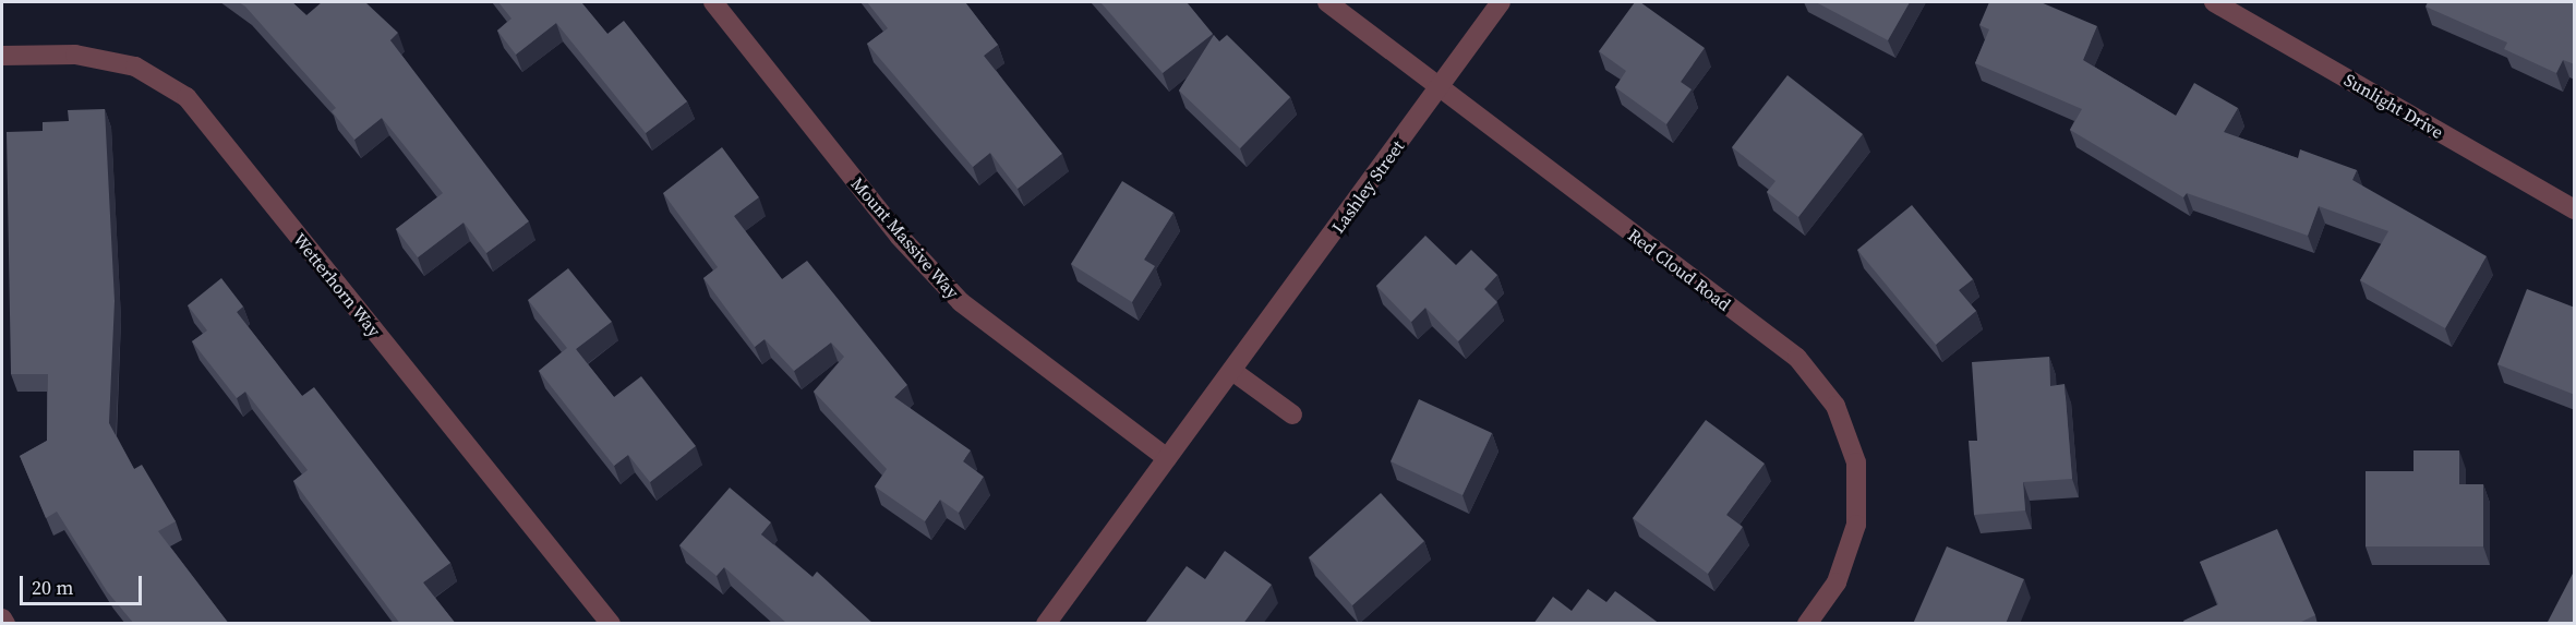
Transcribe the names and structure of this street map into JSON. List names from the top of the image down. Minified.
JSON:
{"streets":{"street":["Sunlight Drive","Lashley Street","Mount Massive Way","Red Cloud Road","Wetterhorn Way"]},"crossings":[["Lashley Street","Mount Massive Way"],["Lashley Street","Red Cloud Road"]],"scale_bar":"20 m"}
